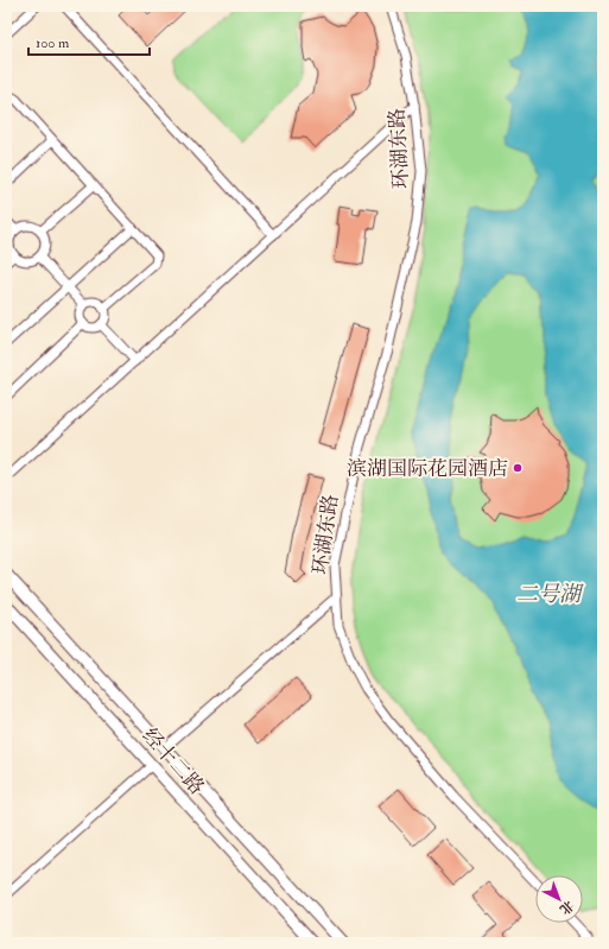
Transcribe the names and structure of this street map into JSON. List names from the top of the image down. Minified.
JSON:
{"streets":{"main road":["经十二路"],"street":["环湖东路"]},"water":["二号湖"],"places":["滨湖国际花园酒店"],"scale_bar":"100 m","north":"bottom right"}
